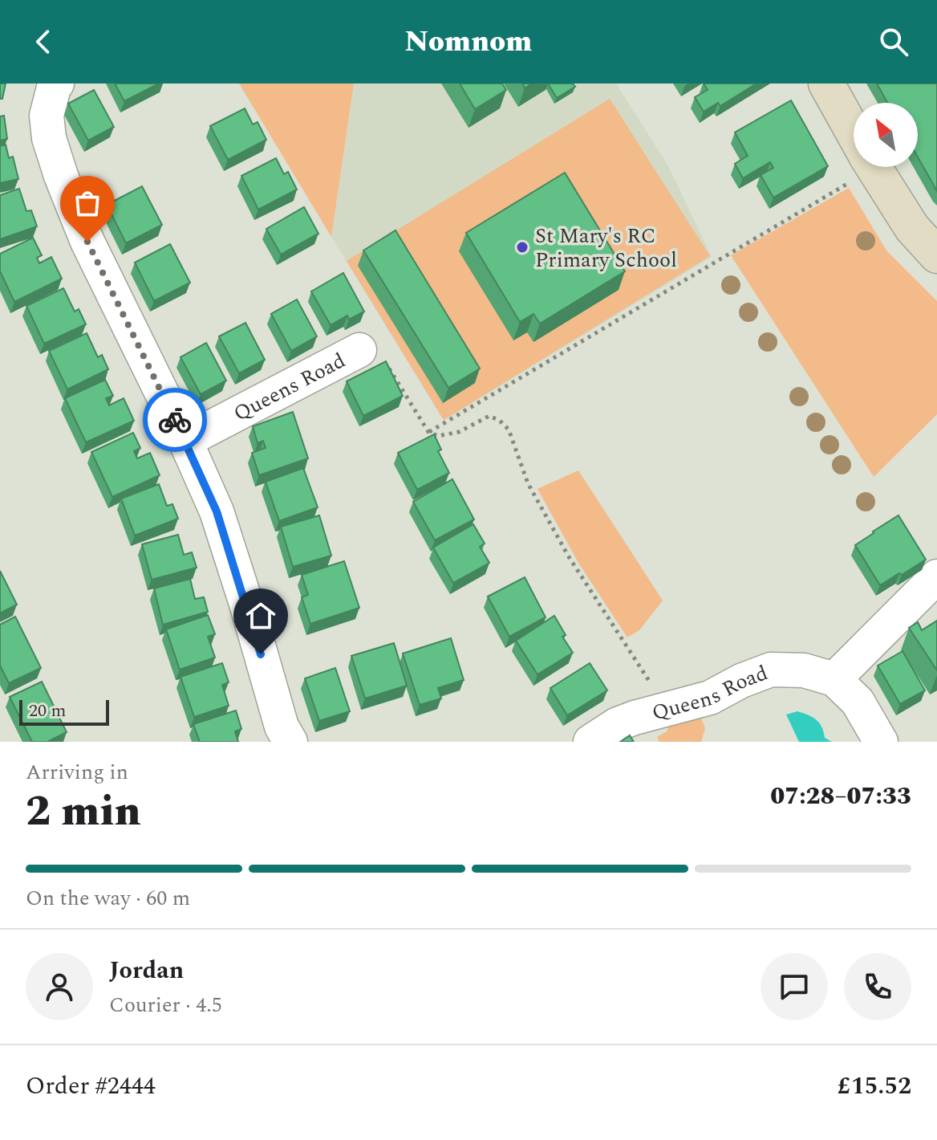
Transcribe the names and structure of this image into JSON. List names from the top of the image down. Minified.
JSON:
{"streets":{"street":["Queens Road"]},"places":["St Mary's RC Primary School"],"scale_bar":"20 m","north":"top left","page":{"header":"Nomnom","scale":"20 m","heading":["2 min","Arriving in","07:28–07:33"],"panel":["Jordan","Courier · 4.5","Order #2444","£15.52"],"bar":"On the way · 60 m"}}
